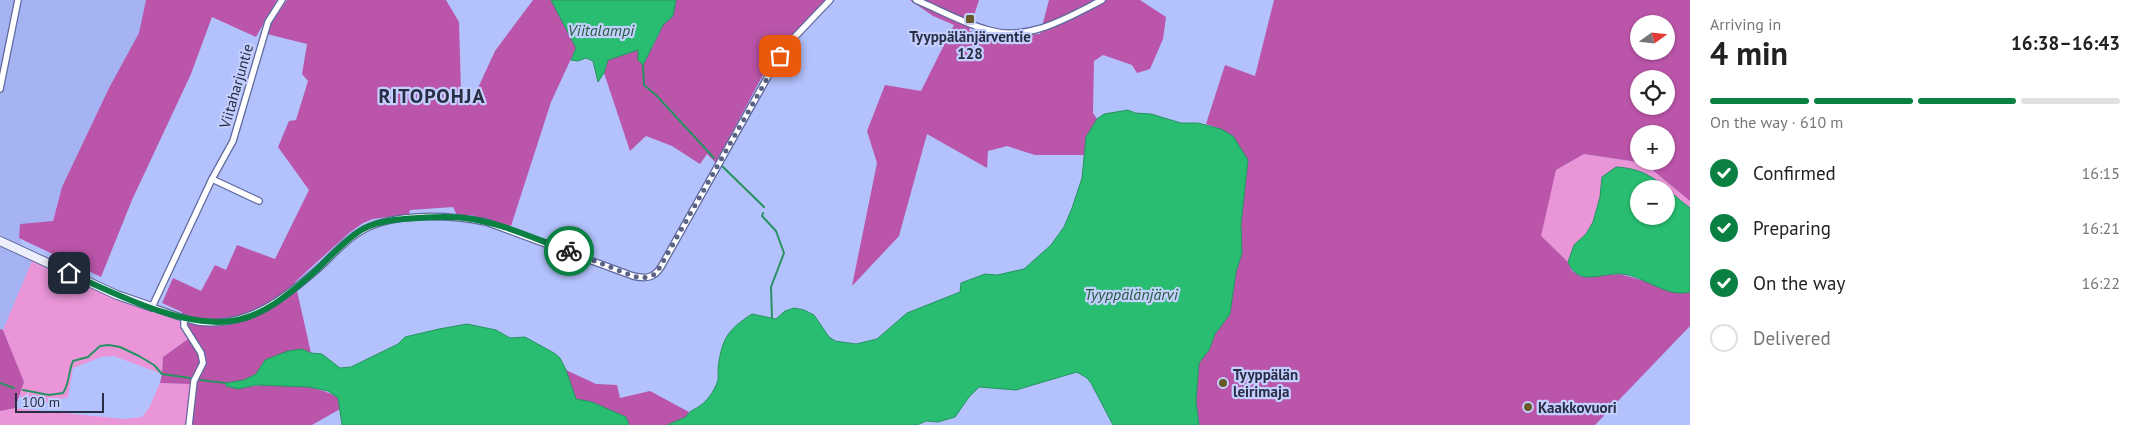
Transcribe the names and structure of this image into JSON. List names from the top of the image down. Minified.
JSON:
{"streets":{"street":["Viitaharjuntie"]},"districts":["RITOPOHJA"],"water":["Viitalampi","Tyyppälänjärvi"],"places":{"transit":["Tyyppälänjärventie 128"],"other":["Tyyppälän leirimaja","Kaakkovuori"]},"scale_bar":"100 m","north":"right","page":{"heading":["4 min","Arriving in","16:38–16:43"],"map_buttons":["+","−"],"bar":"On the way · 610 m","list":[["Confirmed","16:15"],["Preparing","16:21"],["On the way","16:22"],"Delivered"],"scale":"100 m"}}
